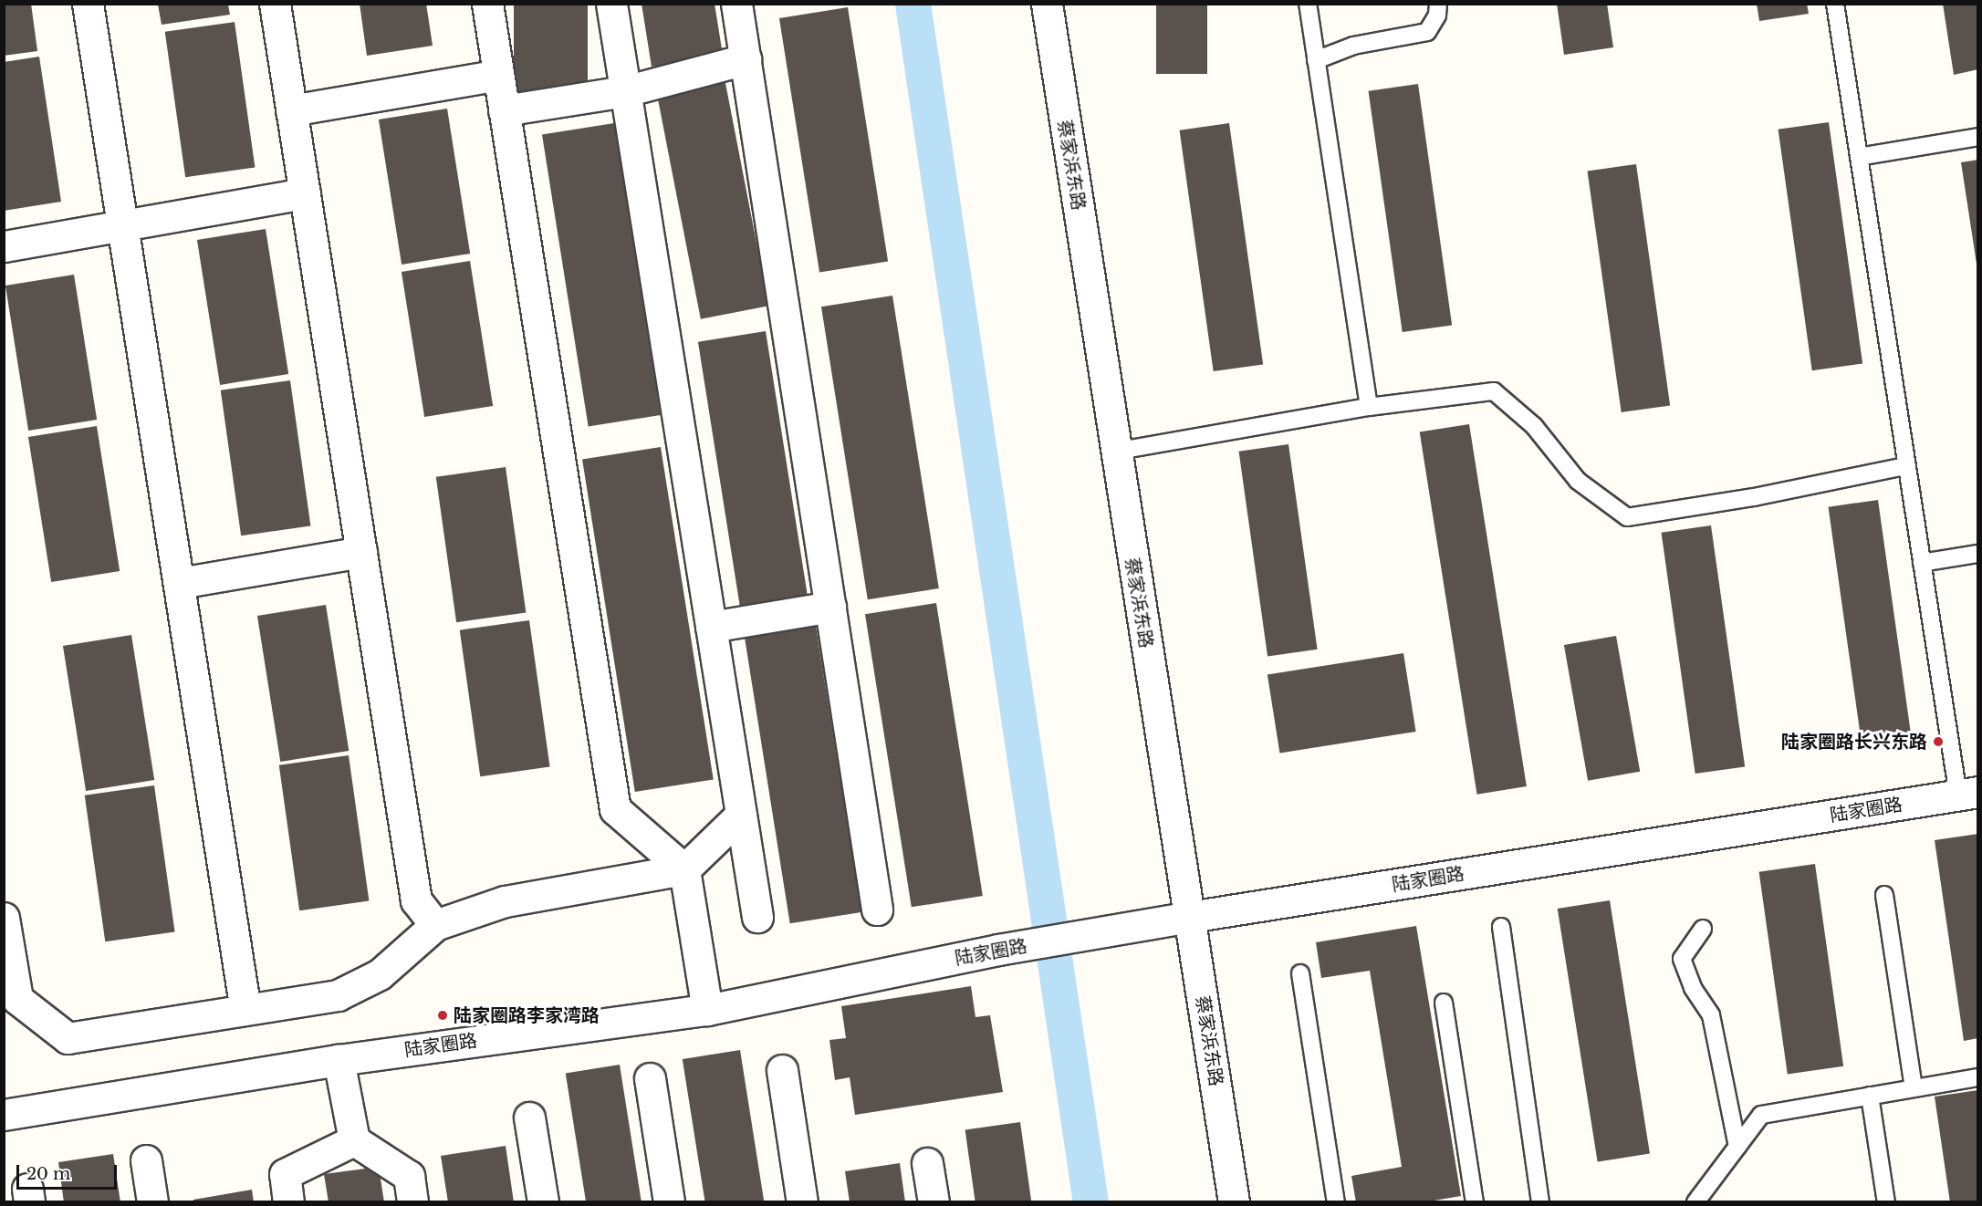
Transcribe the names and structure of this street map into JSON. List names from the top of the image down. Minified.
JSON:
{"streets":{"street":["蔡家浜东路","陆家圈路"]},"crossings":[["蔡家浜东路","陆家圈路"]],"places":["陆家圈路长兴东路","陆家圈路李家湾路"],"scale_bar":"20 m"}
